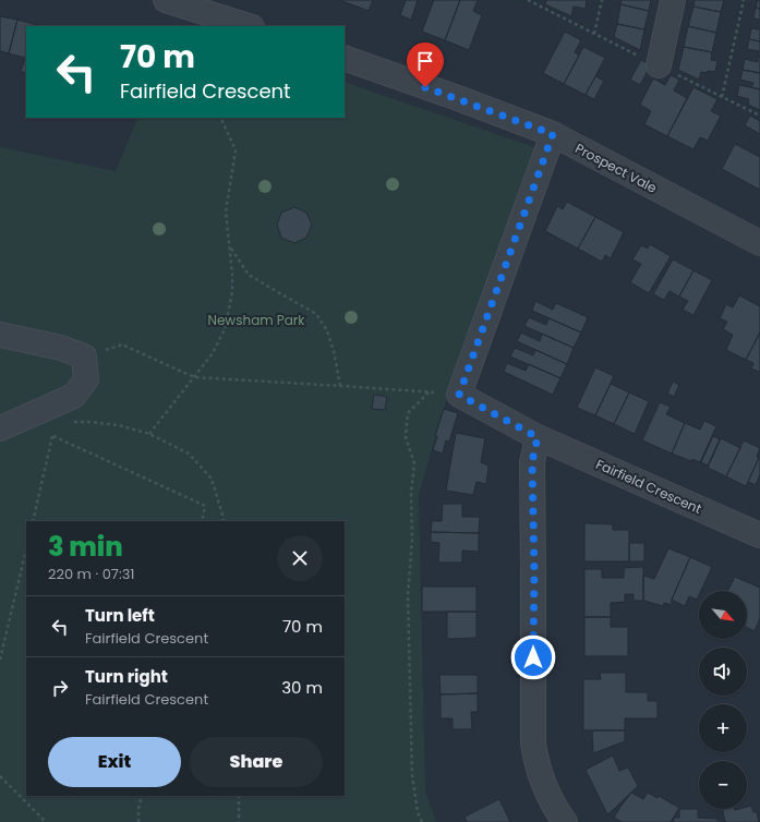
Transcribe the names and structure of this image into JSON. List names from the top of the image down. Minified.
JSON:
{"streets":{"street":["Prospect Vale","Fairfield Crescent"]},"parks":["Newsham Park"],"north":"bottom right","page":{"turn":["70 m","Fairfield Crescent"],"heading":["3 min","220 m · 07:31"],"map_buttons":["+","−"],"list":[{"name":"Turn left","note":"Fairfield Crescent","value":"70 m"},{"name":"Turn right","note":"Fairfield Crescent","value":"30 m"}],"buttons":["Exit","Share"]}}
